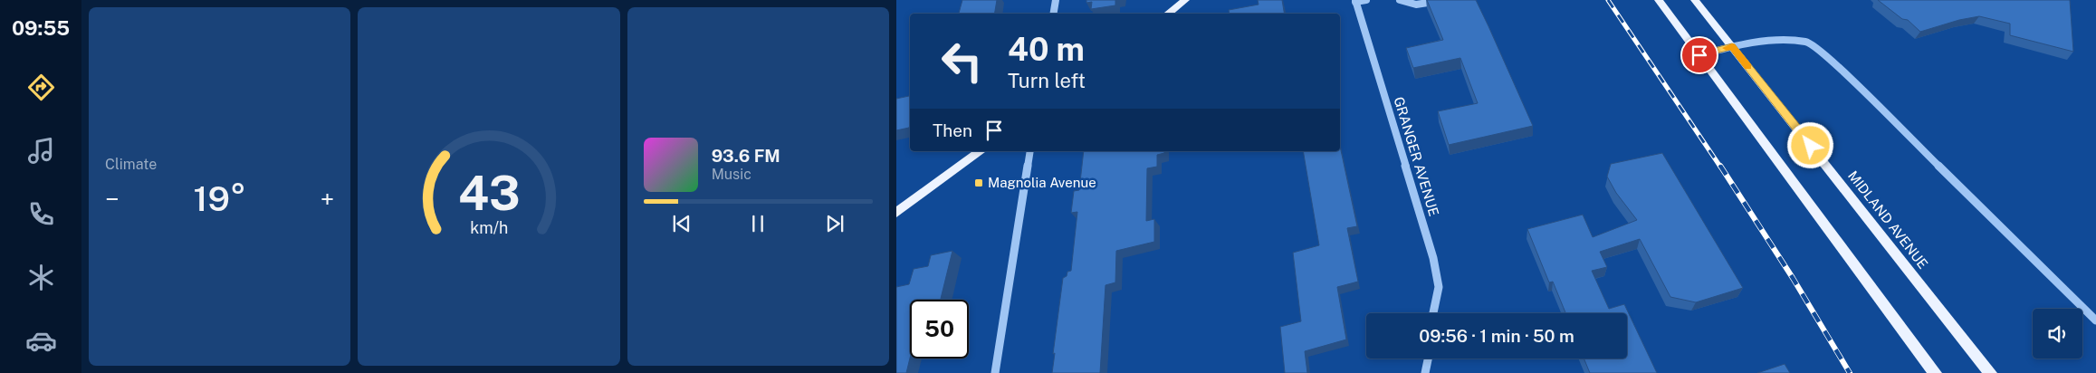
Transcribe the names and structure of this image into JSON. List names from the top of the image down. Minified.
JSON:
{"streets":{"main road":["MIDLAND AVENUE"],"street":["GRANGER AVENUE"]},"places":{"transit":["Magnolia Avenue"]},"page":{"tabs":"09:55","tile":"Climate","turn":["40 m","Turn left"],"then":"Then","song":["93.6 FM","Music"],"heat":["−","19°","+"],"limit":"50","trip":"09:56 · 1 min · 50 m","gauge":["43","km/h"]}}
